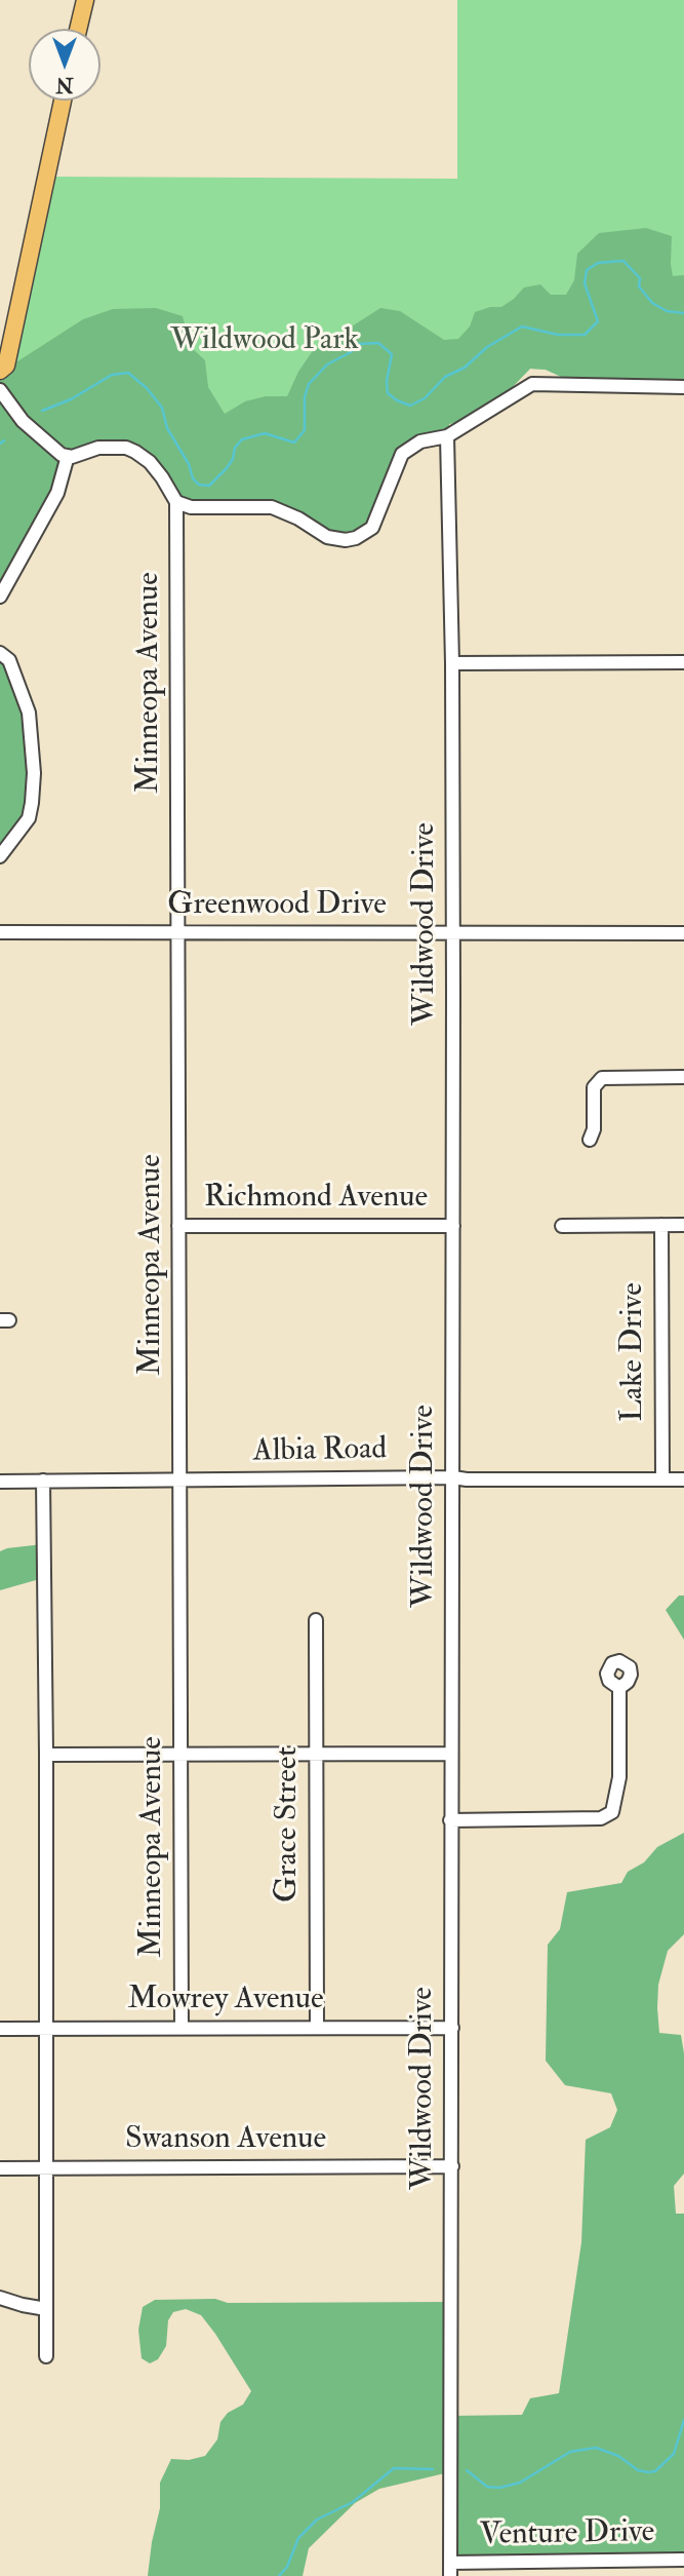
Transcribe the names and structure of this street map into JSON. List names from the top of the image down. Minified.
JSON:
{"streets":{"street":["Minneopa Avenue","Greenwood Drive","Wildwood Drive","Richmond Avenue","Lake Drive","Albia Road","Grace Street","Mowrey Avenue","Swanson Avenue","Venture Drive"]},"crossings":[["Minneopa Avenue","Greenwood Drive"],["Minneopa Avenue","Richmond Avenue"],["Minneopa Avenue","Albia Road"],["Minneopa Avenue","Mowrey Avenue"],["Greenwood Drive","Wildwood Drive"],["Wildwood Drive","Richmond Avenue"],["Wildwood Drive","Albia Road"],["Wildwood Drive","Mowrey Avenue"],["Wildwood Drive","Swanson Avenue"],["Wildwood Drive","Venture Drive"],["Lake Drive","Albia Road"],["Grace Street","Mowrey Avenue"]],"parks":["Wildwood Park"],"north":"bottom"}
